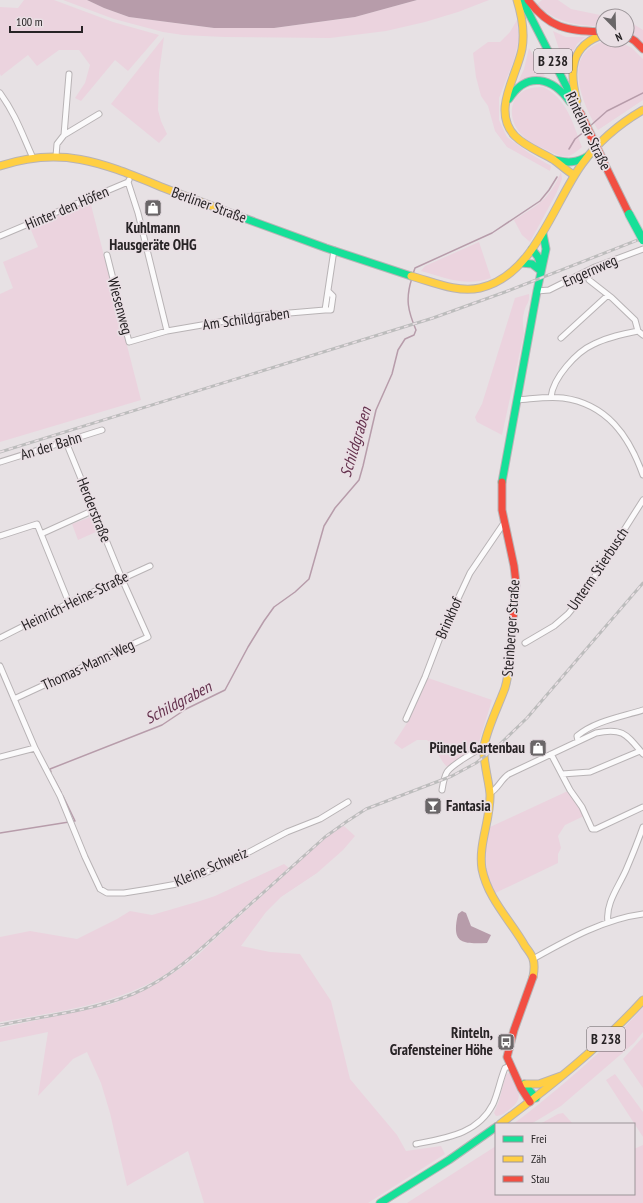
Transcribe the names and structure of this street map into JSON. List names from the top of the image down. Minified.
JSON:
{"streets":{"main road":["B 238","Rintelner Straße","Berliner Straße","Steinberger Straße"],"street":["Hinter den Höfen","Engernweg","Wiesenweg","Am Schildgraben","An der Bahn","Herderstraße","Unterm Stierbusch","Heinrich-Heine-Straße","Brinkhof","Thomas-Mann-Weg","Kleine Schweiz"]},"crossings":[["B 238","Rintelner Straße"],["B 238","Berliner Straße"],["Berliner Straße","Hinter den Höfen"],["Berliner Straße","Am Schildgraben"],["Berliner Straße","Steinberger Straße"],["Engernweg","Steinberger Straße"],["Wiesenweg","Am Schildgraben"],["An der Bahn","Herderstraße"],["Herderstraße","Heinrich-Heine-Straße"],["Herderstraße","Thomas-Mann-Weg"],["Heinrich-Heine-Straße","Thomas-Mann-Weg"],["Brinkhof","Steinberger Straße"],["Thomas-Mann-Weg","Kleine Schweiz"]],"water":["Schildgraben"],"places":{"shop":["Kuhlmann Hausgeräte OHG","Püngel Gartenbau"],"bar":["Fantasia"],"bus stop":["Rinteln, Grafensteiner Höhe"]},"legend":["Frei","Zäh","Stau"],"scale_bar":"100 m","north":"bottom right"}
